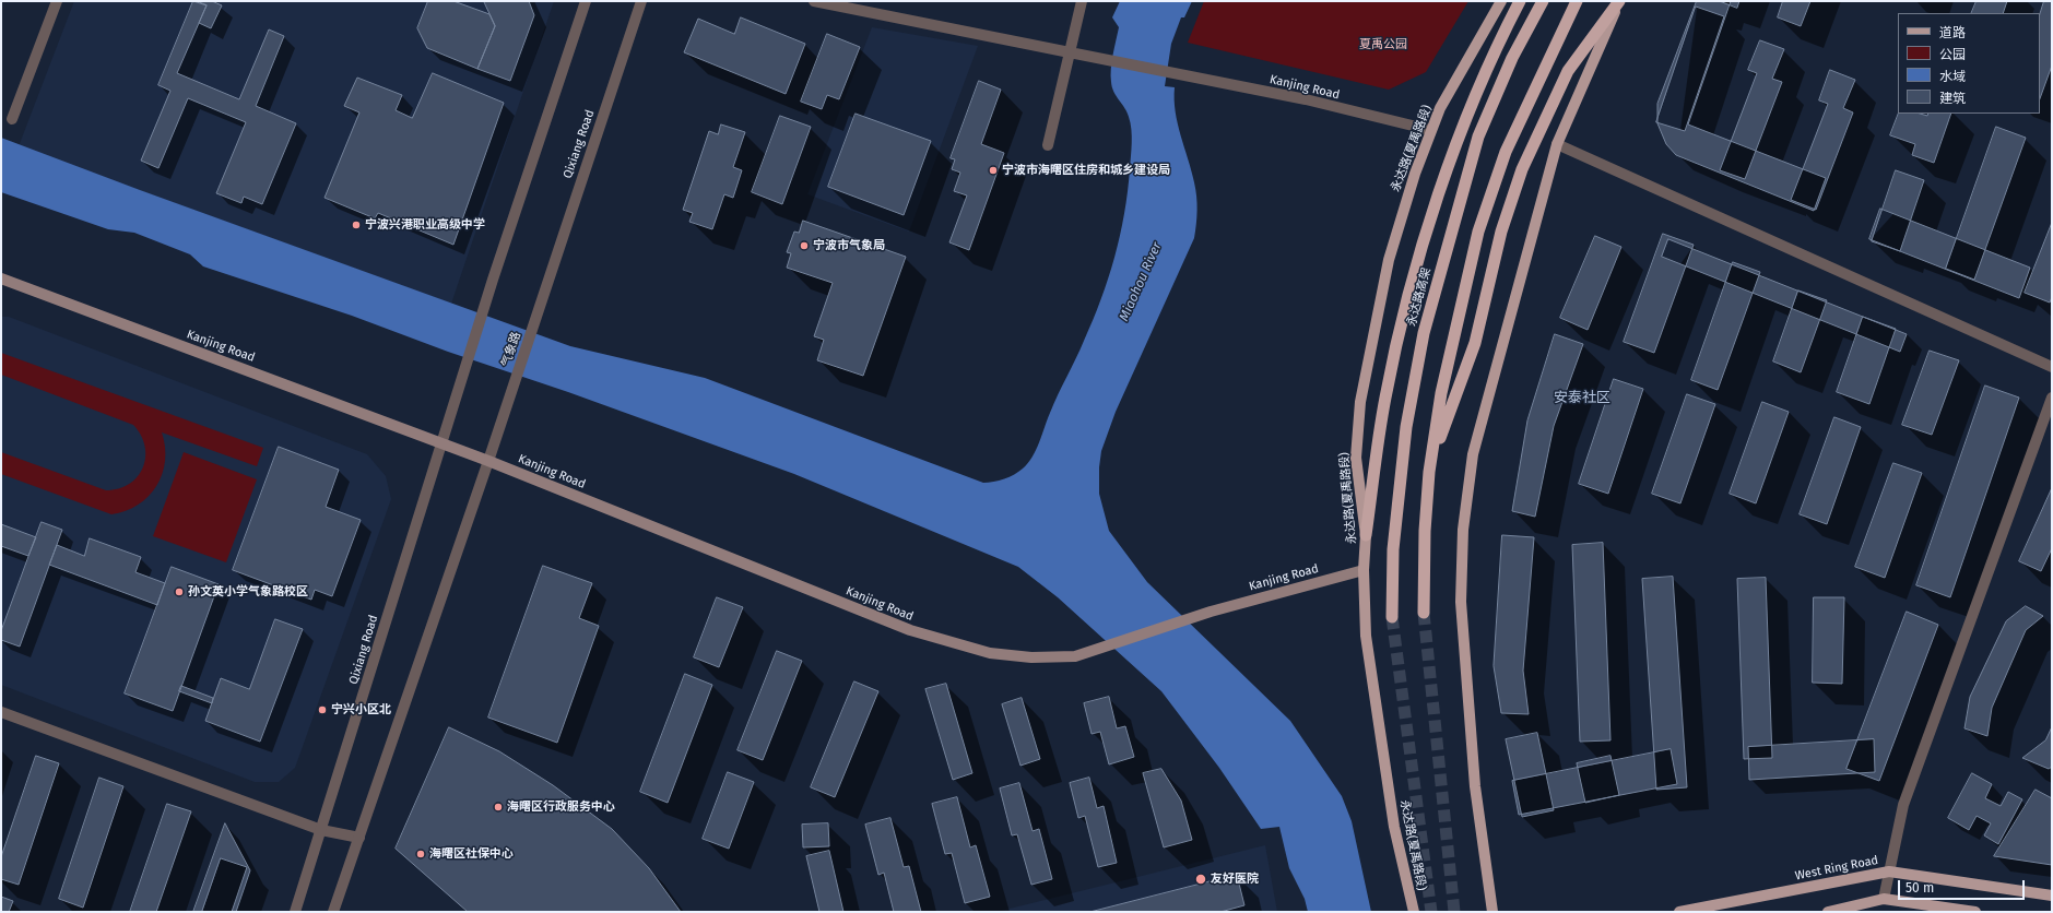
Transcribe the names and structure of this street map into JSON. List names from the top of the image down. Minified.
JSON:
{"streets":{"highway":["永达路高架"],"main road":["Kanjing Road","永达路(夏禹路段)","West Ring Road"],"street":["Qixiang Road","气象路"]},"crossings":[["Kanjing Road","Qixiang Road"],["Kanjing Road","永达路(夏禹路段)"],["Kanjing Road","气象路"],["Qixiang Road","气象路"]],"districts":["安泰社区"],"water":["Miaohou River"],"parks":["夏禹公园"],"places":["宁波市海曙区住房和城乡建设局","宁波兴港职业高级中学","宁波市气象局","孙文英小学气象路校区","宁兴小区北","海曙区行政服务中心","海曙区社保中心","友好医院"],"legend":["道路","公园","水域","建筑"],"scale_bar":"50 m"}
